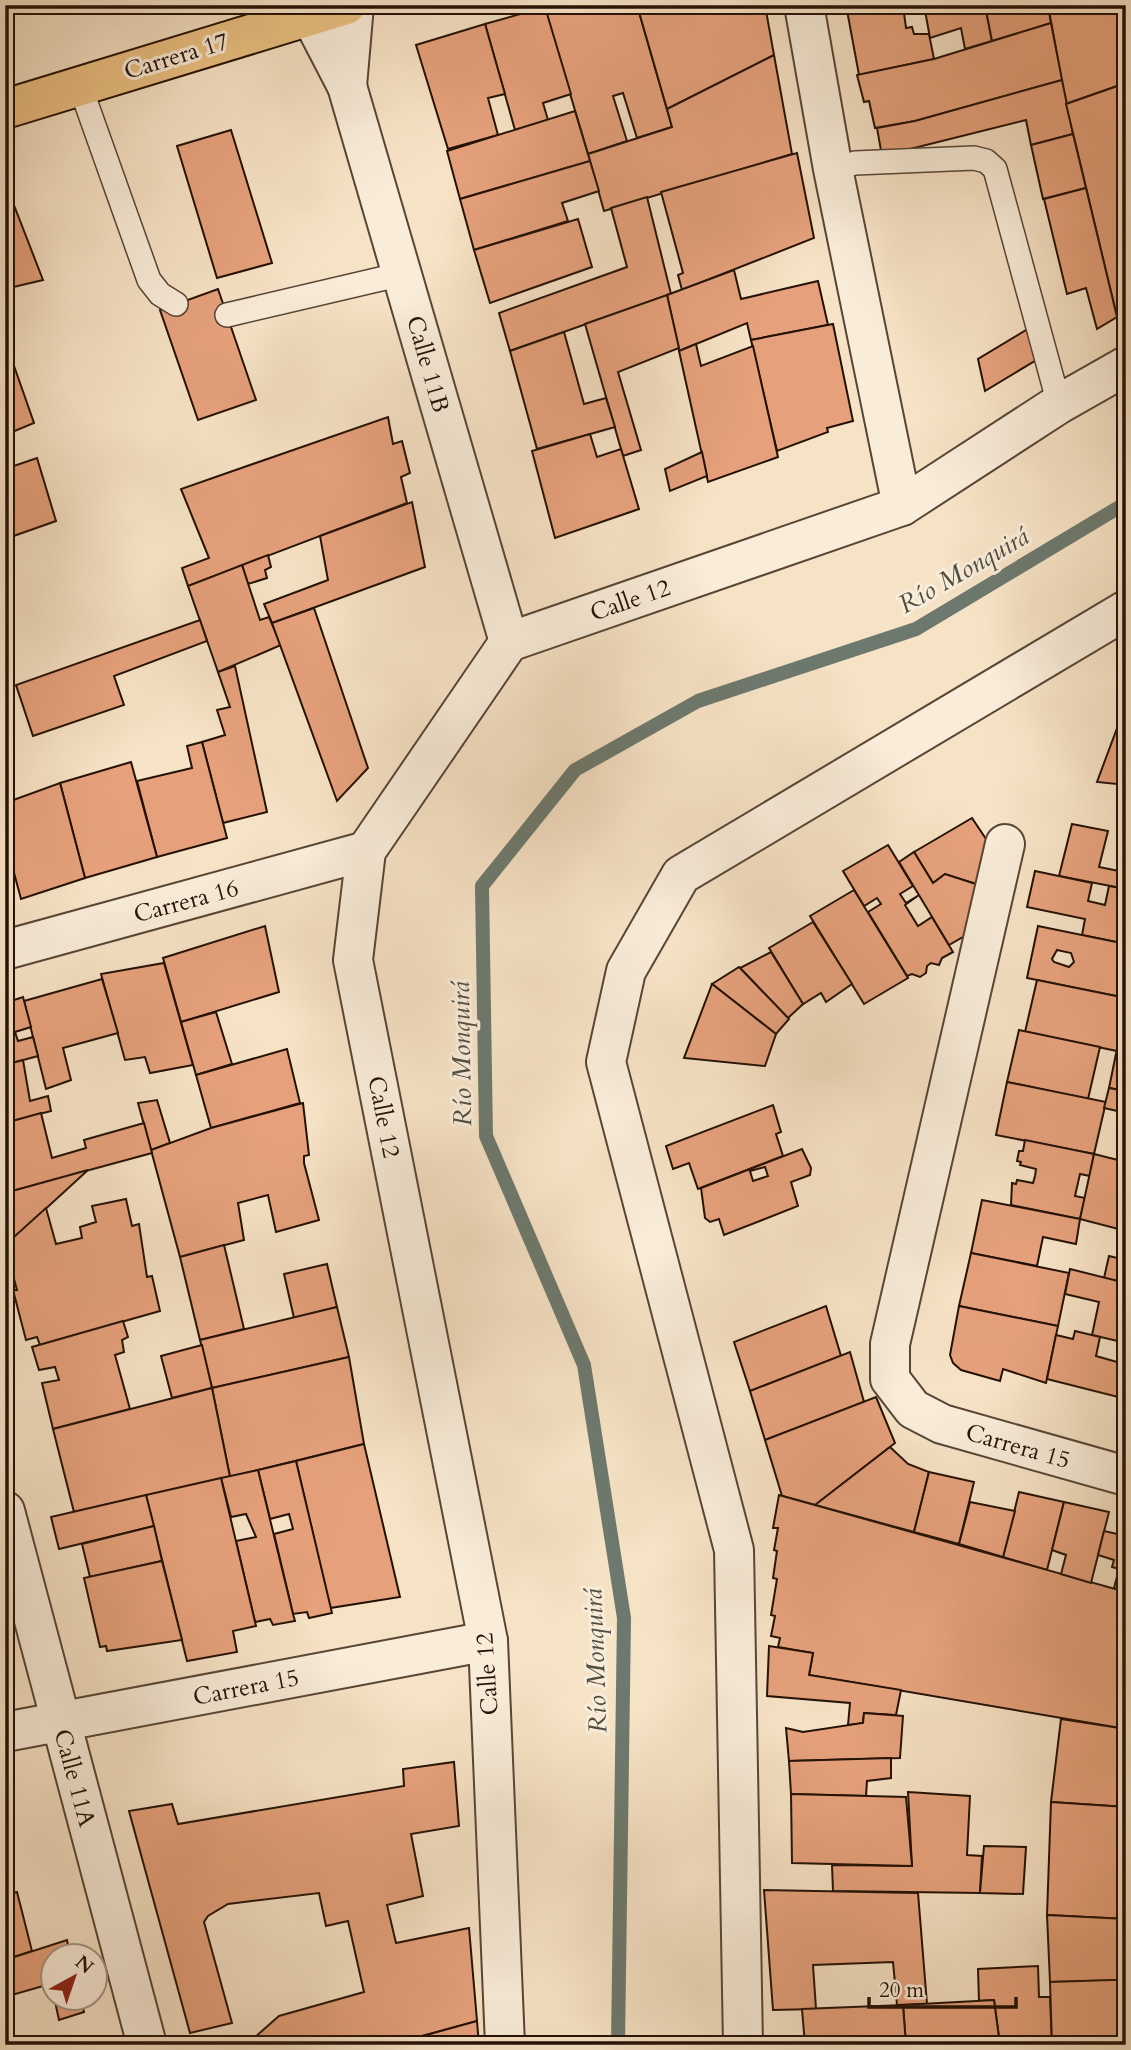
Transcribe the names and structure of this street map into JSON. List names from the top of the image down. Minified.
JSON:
{"streets":{"main road":["Carrera 17"],"street":["Calle 11B","Calle 12","Carrera 16","Carrera 15","Calle 11A"]},"crossings":[["Carrera 17","Calle 11B"],["Calle 11B","Calle 12"],["Calle 12","Carrera 16"],["Calle 12","Carrera 15"],["Carrera 15","Calle 11A"]],"water":["Río Monquirá"],"scale_bar":"20 m","north":"top right"}
